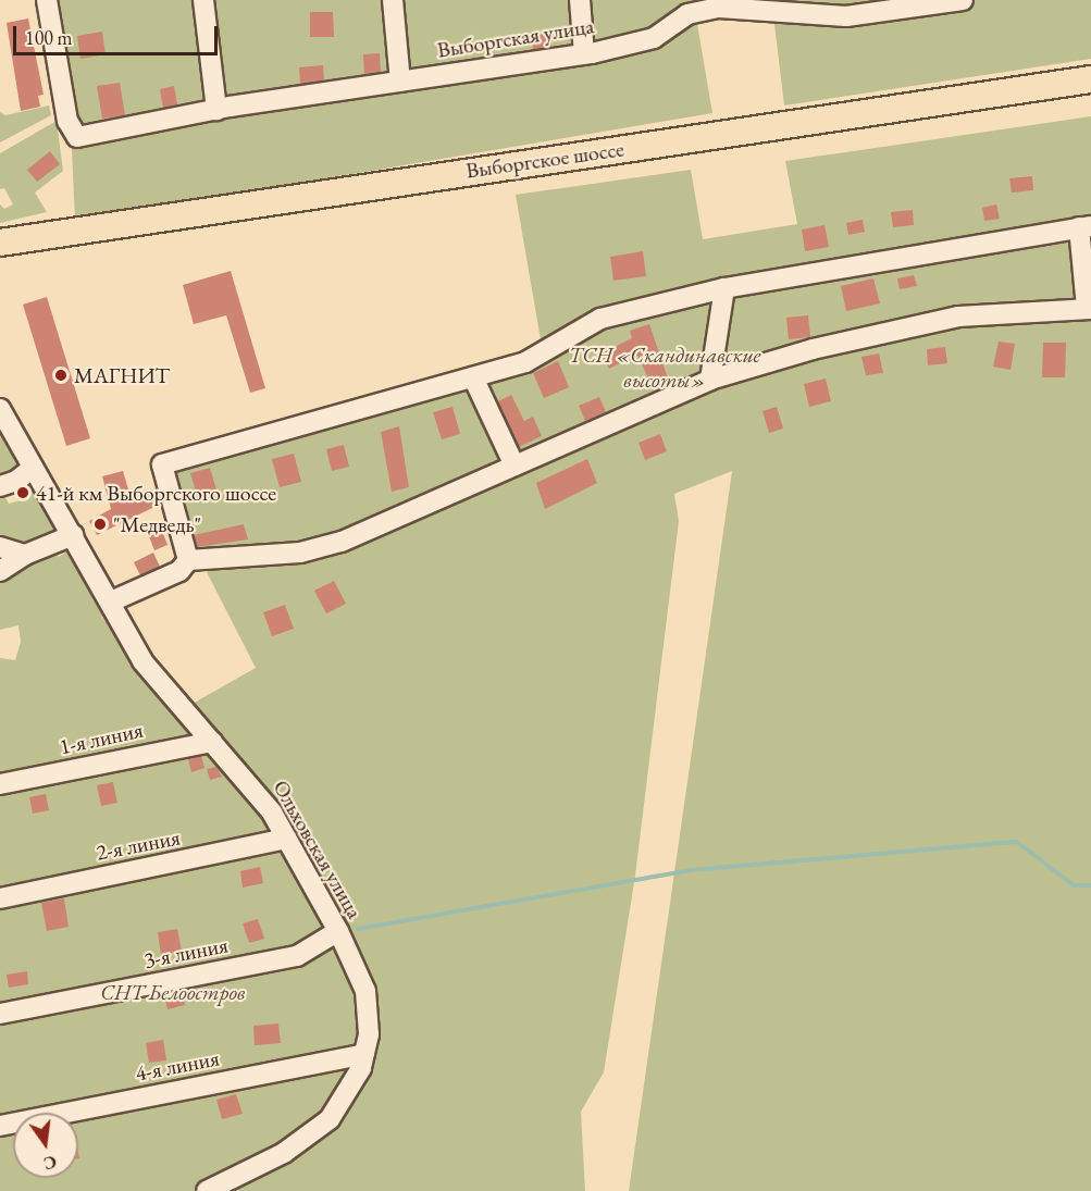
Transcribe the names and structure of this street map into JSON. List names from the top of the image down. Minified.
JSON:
{"streets":{"main road":["Выборгское шоссе"],"street":["Выборгская улица","1-я линия","2-я линия","Ольховская улица","3-я линия","4-я линия"]},"crossings":[["1-я линия","Ольховская улица"],["2-я линия","Ольховская улица"],["Ольховская улица","3-я линия"],["Ольховская улица","4-я линия"]],"parks":["ТСН «Скандинавские высоты»","СНТ Белоостров"],"places":["МАГНИТ","41-й км Выборгского шоссе","\"Медведь\""],"scale_bar":"100 m","north":"bottom"}
